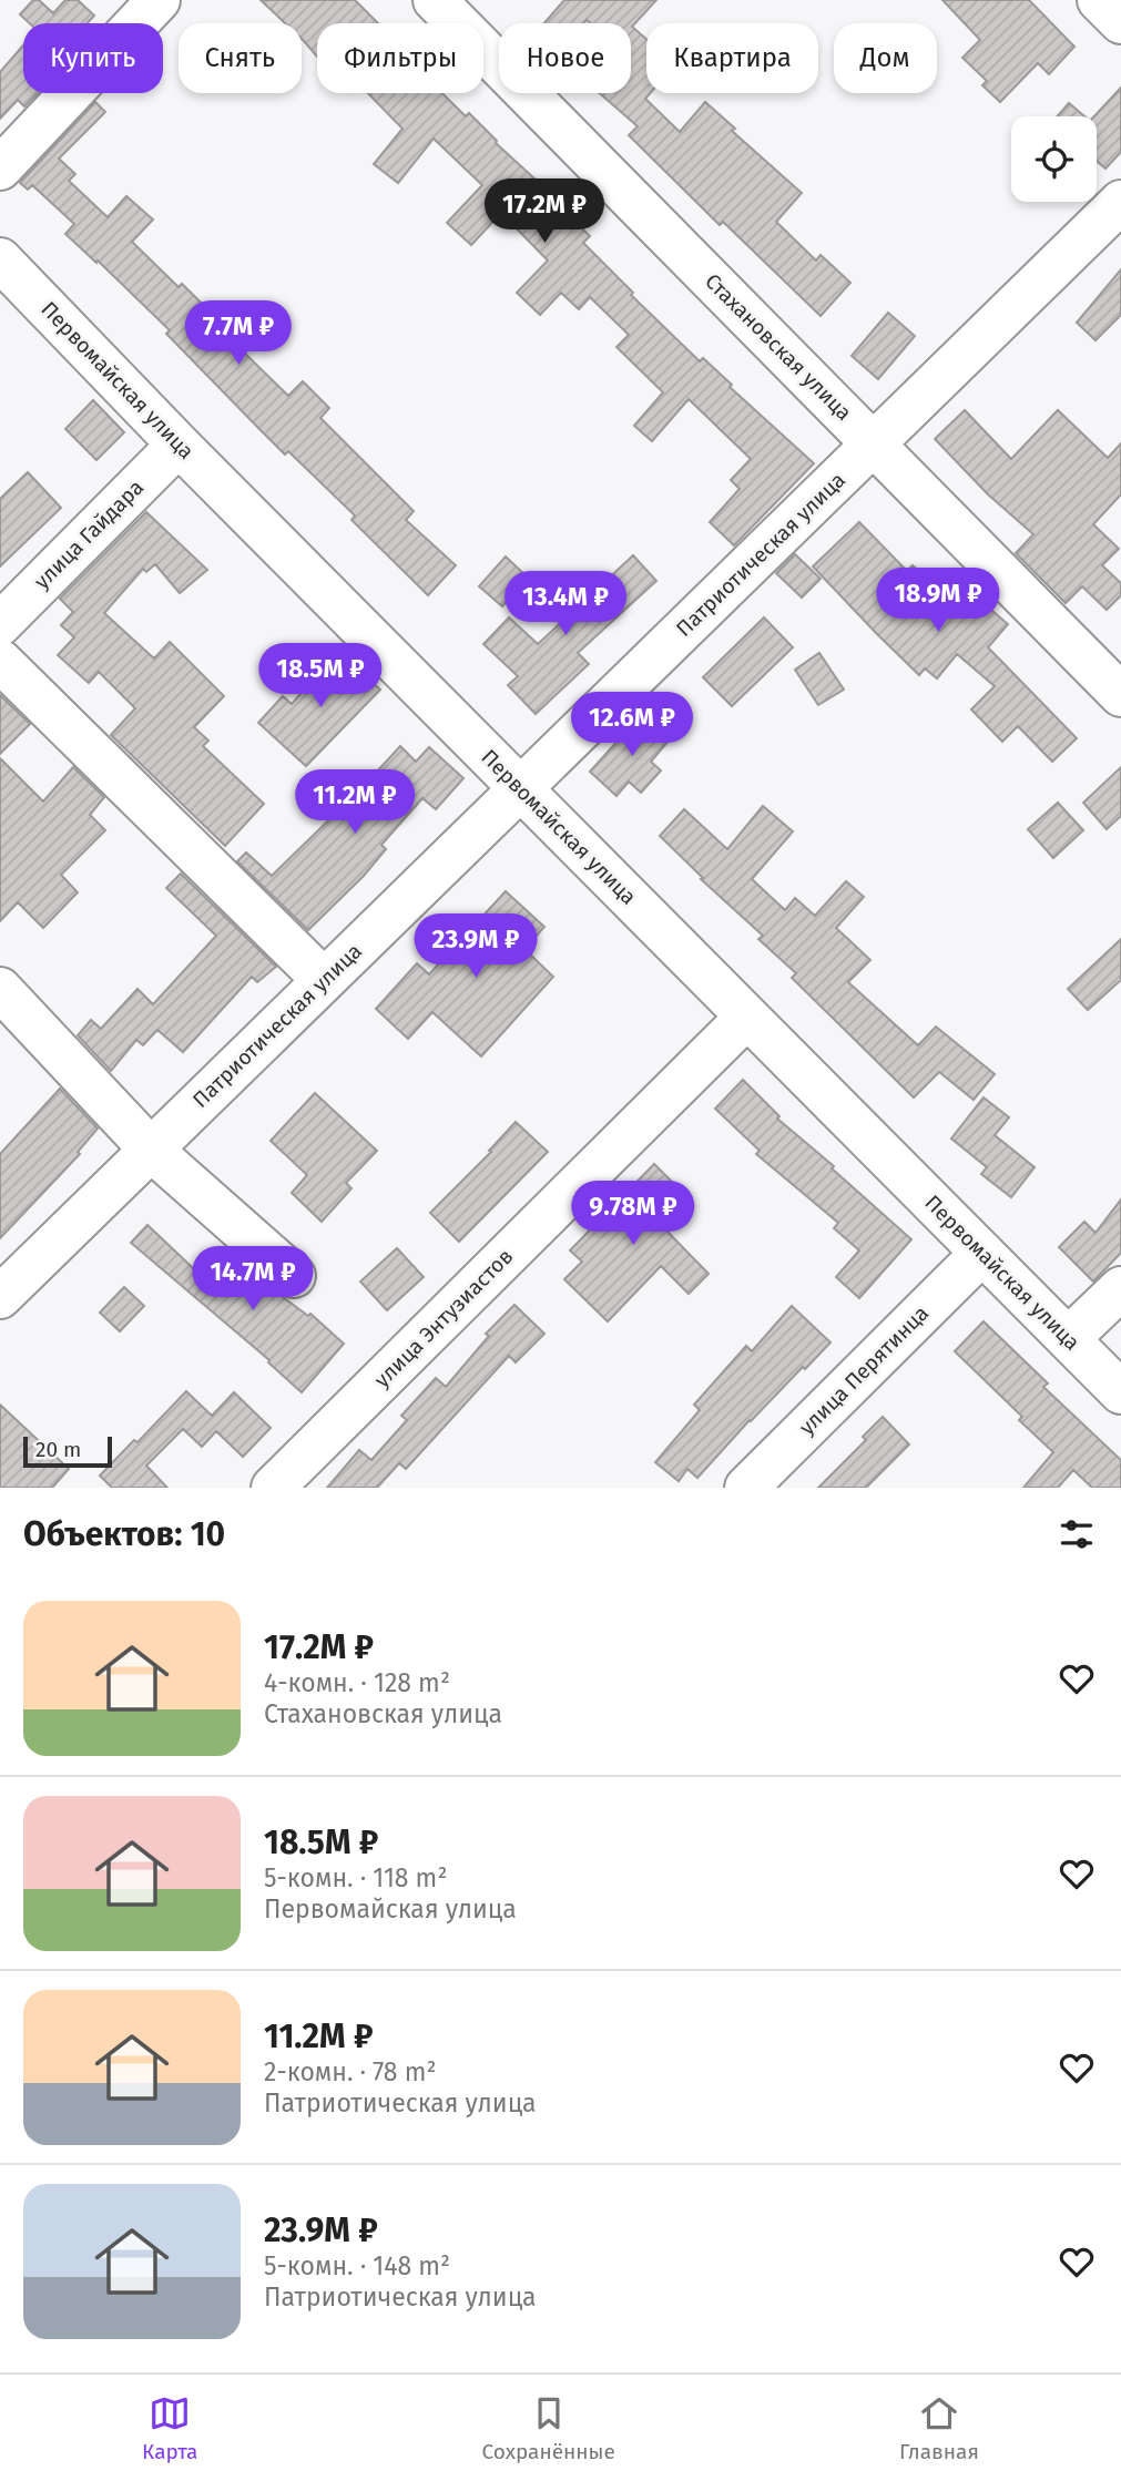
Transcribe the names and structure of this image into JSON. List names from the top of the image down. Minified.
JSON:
{"streets":{"street":["Стахановская улица","Первомайская улица","улица Гайдара","Патриотическая улица","улица Энтузиастов","улица Перятинца"]},"crossings":[["Стахановская улица","Патриотическая улица"],["Первомайская улица","улица Гайдара"],["Первомайская улица","Патриотическая улица"],["Первомайская улица","улица Энтузиастов"],["Первомайская улица","улица Перятинца"]],"scale_bar":"20 m","page":{"chip":["Купить","Снять","Фильтры","Новое","Квартира","Дом"],"price":["17.2M ₽","7.7M ₽","18.9M ₽","13.4M ₽","18.5M ₽","12.6M ₽","11.2M ₽","23.9M ₽","9.78M ₽","14.7M ₽"],"scale":"20 m","heading":"Объектов: 10","list":[{"name":"17.2M ₽","note":"4-комн. · 128 m² · Стахановская улица"},{"name":"18.5M ₽","note":"5-комн. · 118 m² · Первомайская улица"},{"name":"11.2M ₽","note":"2-комн. · 78 m² · Патриотическая улица"},{"name":"23.9M ₽","note":"5-комн. · 148 m² · Патриотическая улица"}],"tabs":["Карта","Сохранённые","Главная"]}}
